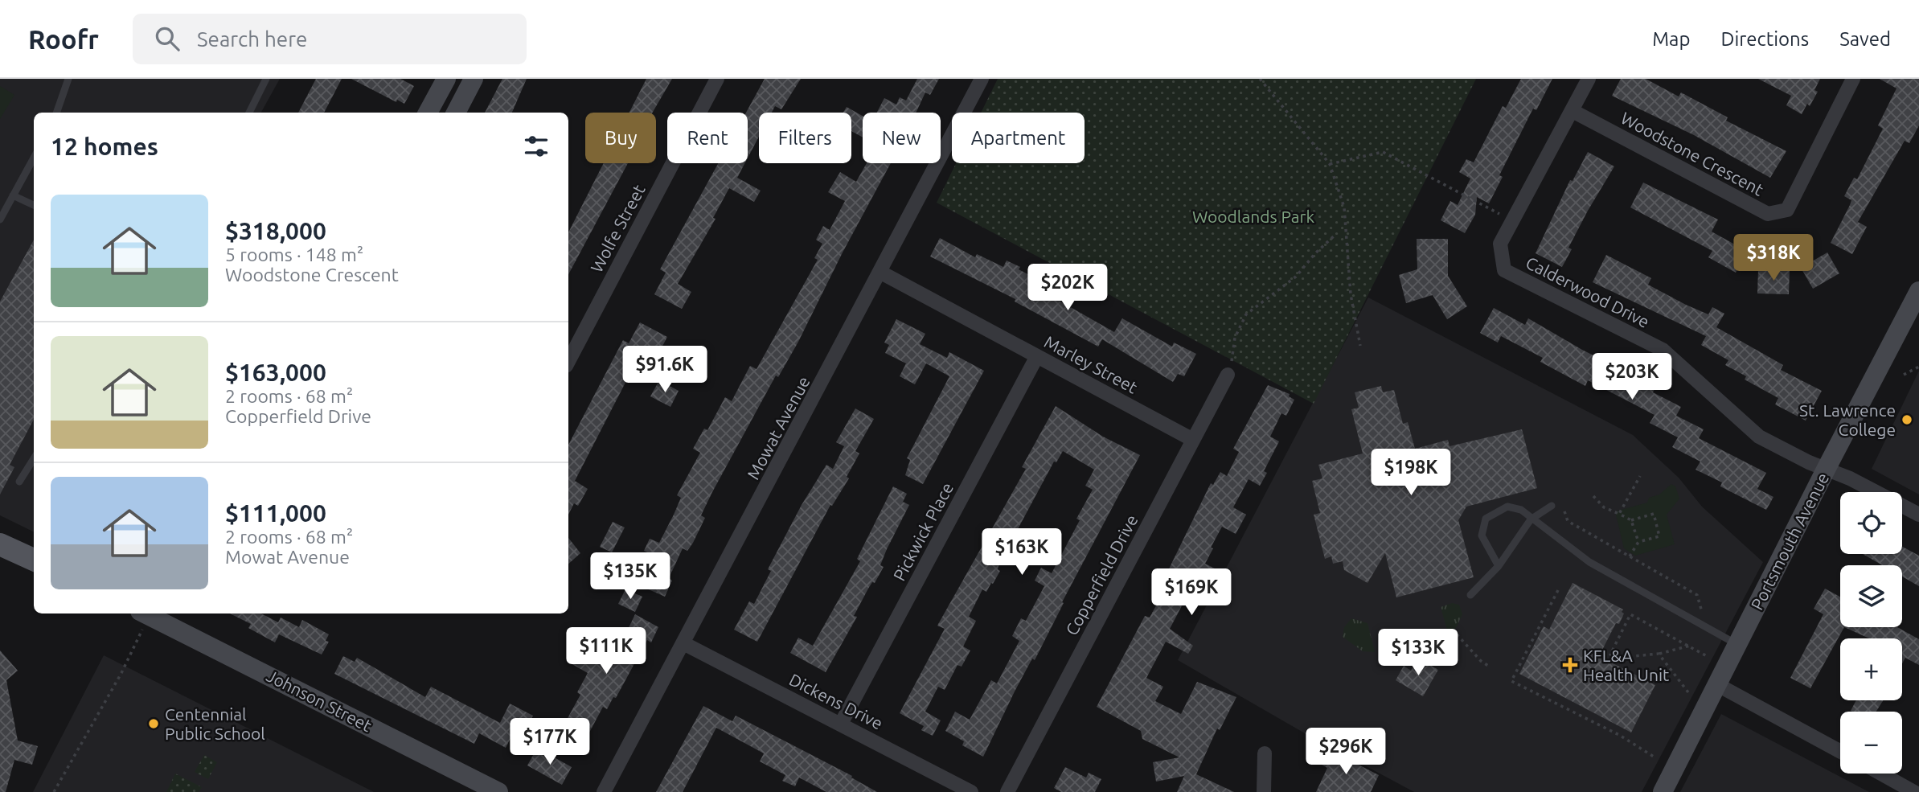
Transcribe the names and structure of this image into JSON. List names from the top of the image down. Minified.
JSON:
{"streets":{"main road":["Portsmouth Avenue","Johnson Street"],"street":["Woodstone Crescent","Wolfe Street","Calderwood Drive","Marley Street","Mowat Avenue","Pickwick Place","Copperfield Drive","Dickens Drive"]},"crossings":[["Woodstone Crescent","Calderwood Drive"],["Calderwood Drive","Portsmouth Avenue"],["Marley Street","Mowat Avenue"],["Marley Street","Pickwick Place"],["Marley Street","Copperfield Drive"],["Mowat Avenue","Dickens Drive"],["Pickwick Place","Dickens Drive"]],"parks":["Woodlands Park"],"places":{"other":["St. Lawrence College","Centennial Public School"],"health":["KFL&A Health Unit"]},"page":{"header":"Roofr","search":"Search here","nav":["Map","Directions","Saved"],"chip":["Buy","Rent","Filters","New","Apartment"],"heading":"12 homes","list":[{"name":"$318,000","note":"5 rooms · 148 m² · Woodstone Crescent"},{"name":"$163,000","note":"2 rooms · 68 m² · Copperfield Drive"},{"name":"$111,000","note":"2 rooms · 68 m² · Mowat Avenue"}],"price":["$318K","$202K","$91.6K","$203K","$198K","$163K","$135K","$169K","$111K","$133K","$177K","$296K"],"map_buttons":["+","−"]}}
